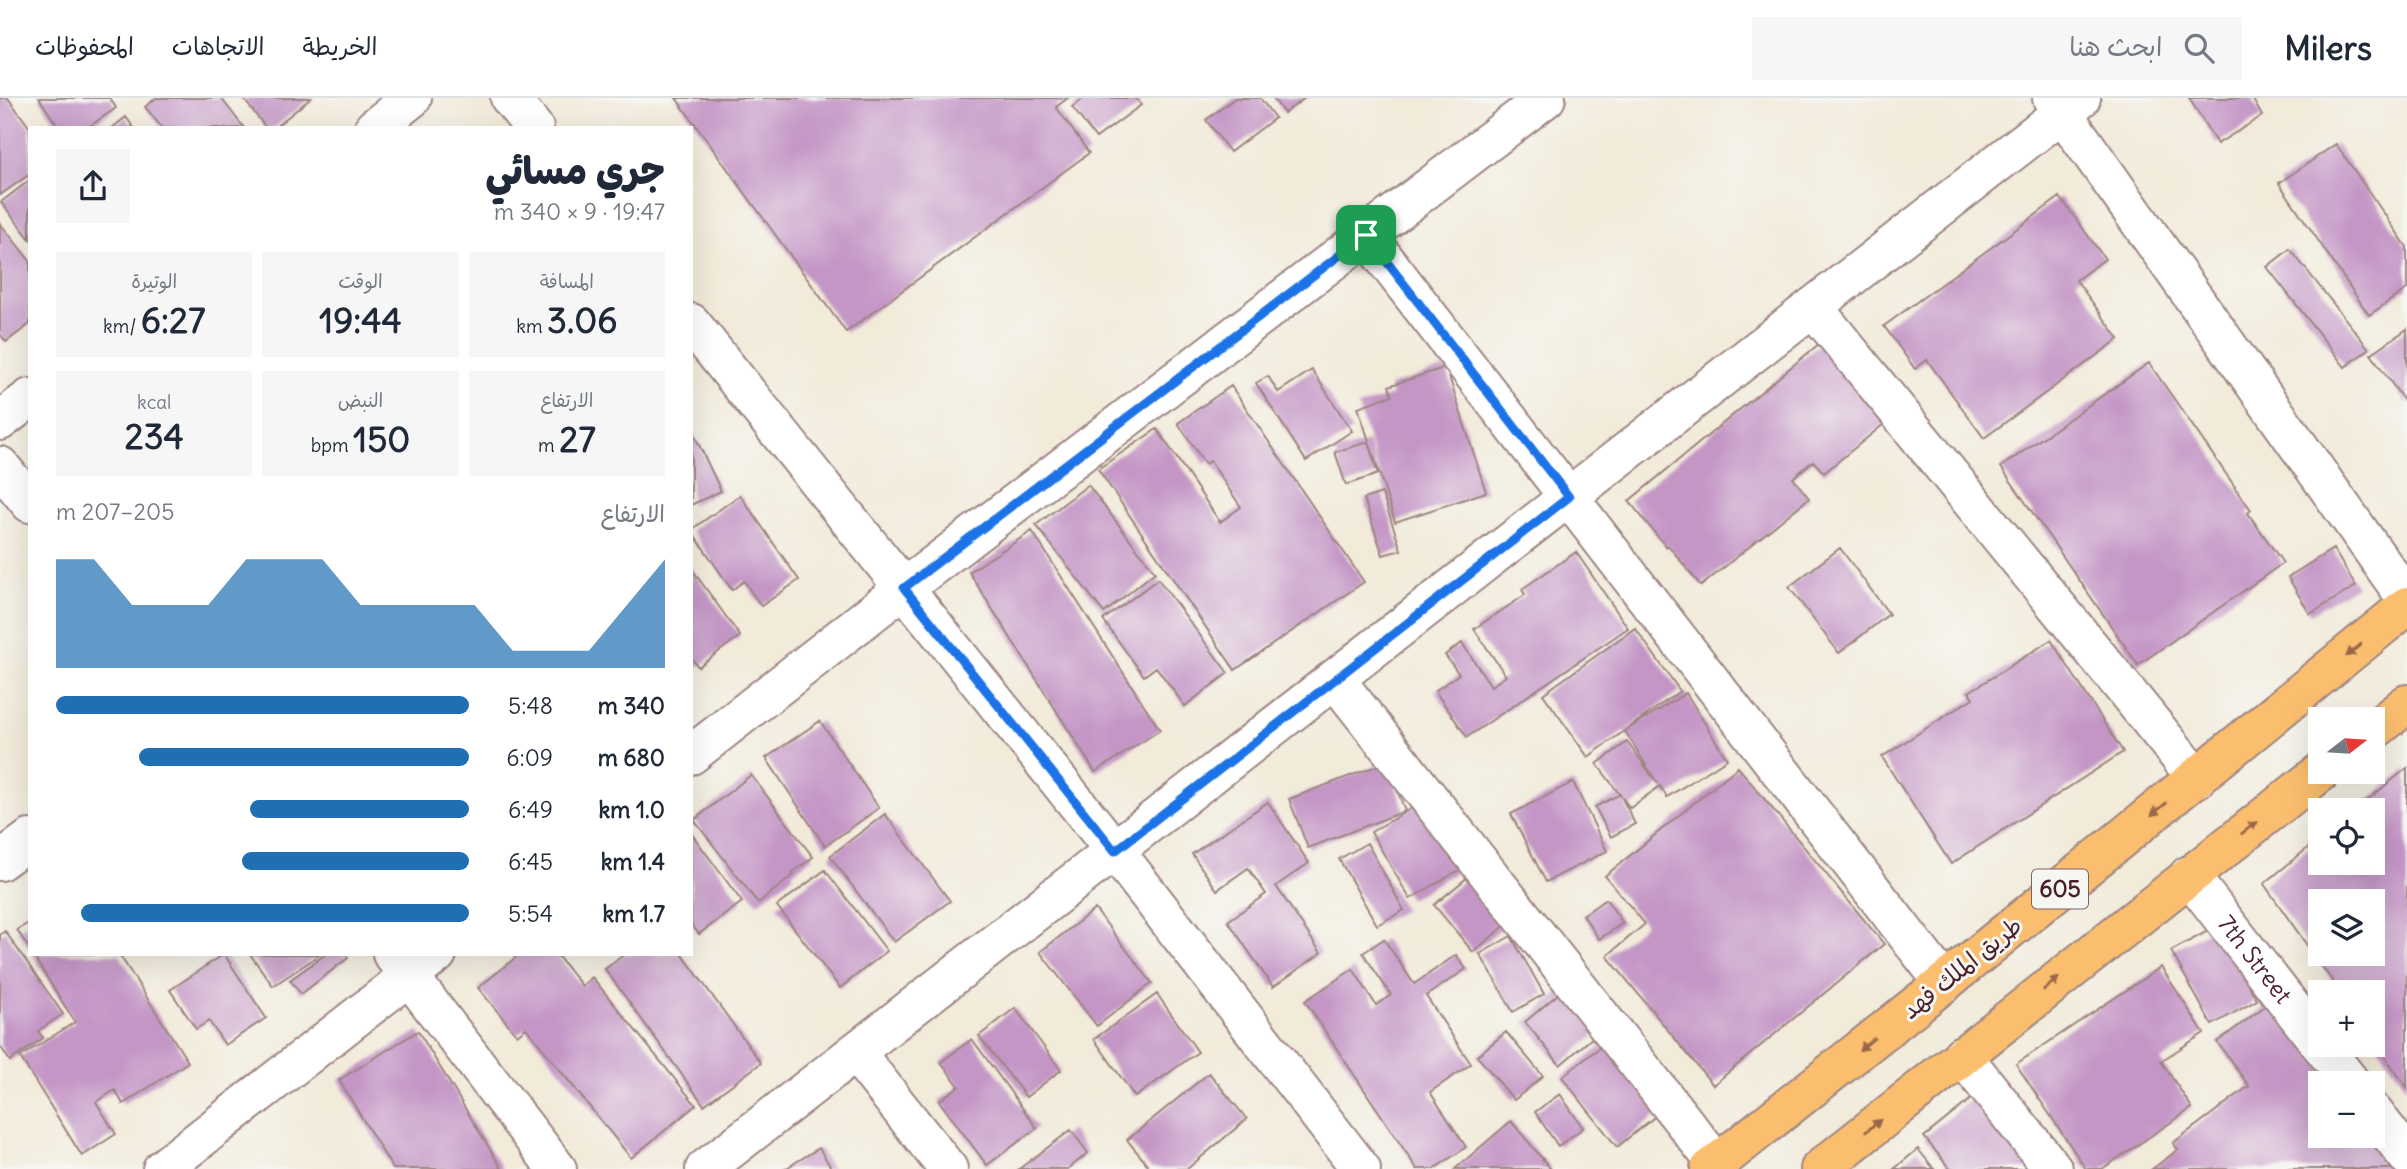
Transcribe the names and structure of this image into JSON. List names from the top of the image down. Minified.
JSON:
{"streets":{"highway":["605","طريق الملك فهد"],"street":["7th Street"]},"crossings":[["605","7th Street"]],"north":"right","page":{"header":"Milers","search":"ابحث هنا","nav":["الخريطة","الاتجاهات","المحفوظات"],"heading":["جري مسائي","19:47 · 9 × 340 m"],"stats":[["المسافة","3.06 km"],["الوقت","19:44"],["الوتيرة","6:27 /km"],["الارتفاع","27 m"],["النبض","150 bpm"],["kcal","234"]],"chart":["الارتفاع","205–207 m"],"list":[{"name":"340 m","note":"5:48"},{"name":"680 m","note":"6:09"},{"name":"1.0 km","note":"6:49"},{"name":"1.4 km","note":"6:45"},{"name":"1.7 km","note":"5:54"}],"map_buttons":["+","−"]}}
